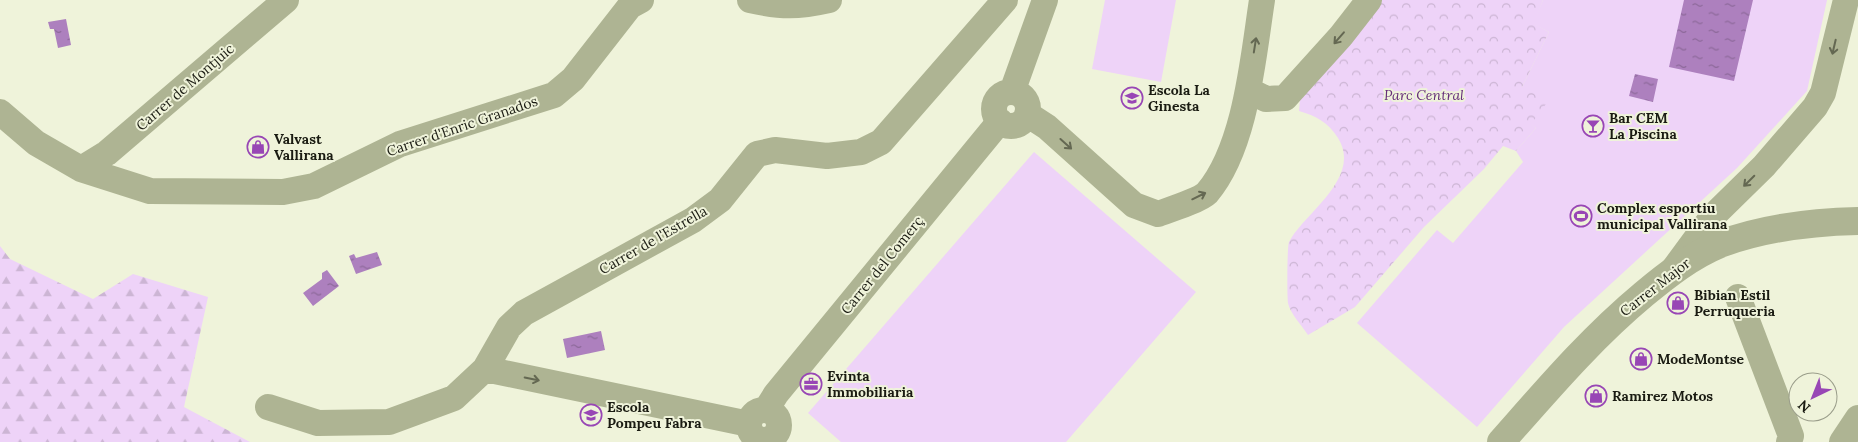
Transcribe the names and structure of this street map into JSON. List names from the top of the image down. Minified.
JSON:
{"streets":{"street":["Carrer de Montjuic","Carrer d'Enric Granados","Carrer de l'Estrella","Carrer del Comerç","Carrer Major"]},"crossings":[["Carrer de Montjuic","Carrer d'Enric Granados"]],"parks":["Parc Central"],"places":{"school or university":["Escola La Ginesta","Escola Pompeu Fabra"],"bar":["Bar CEM La Piscina"],"shop":["Valvast Vallirana","Bibian Estil Perruqueria","ModeMontse","Ramirez Motos"],"sports":["Complex esportiu municipal Vallirana"],"office":["Evinta Immobiliaria"]},"north":"bottom left"}
